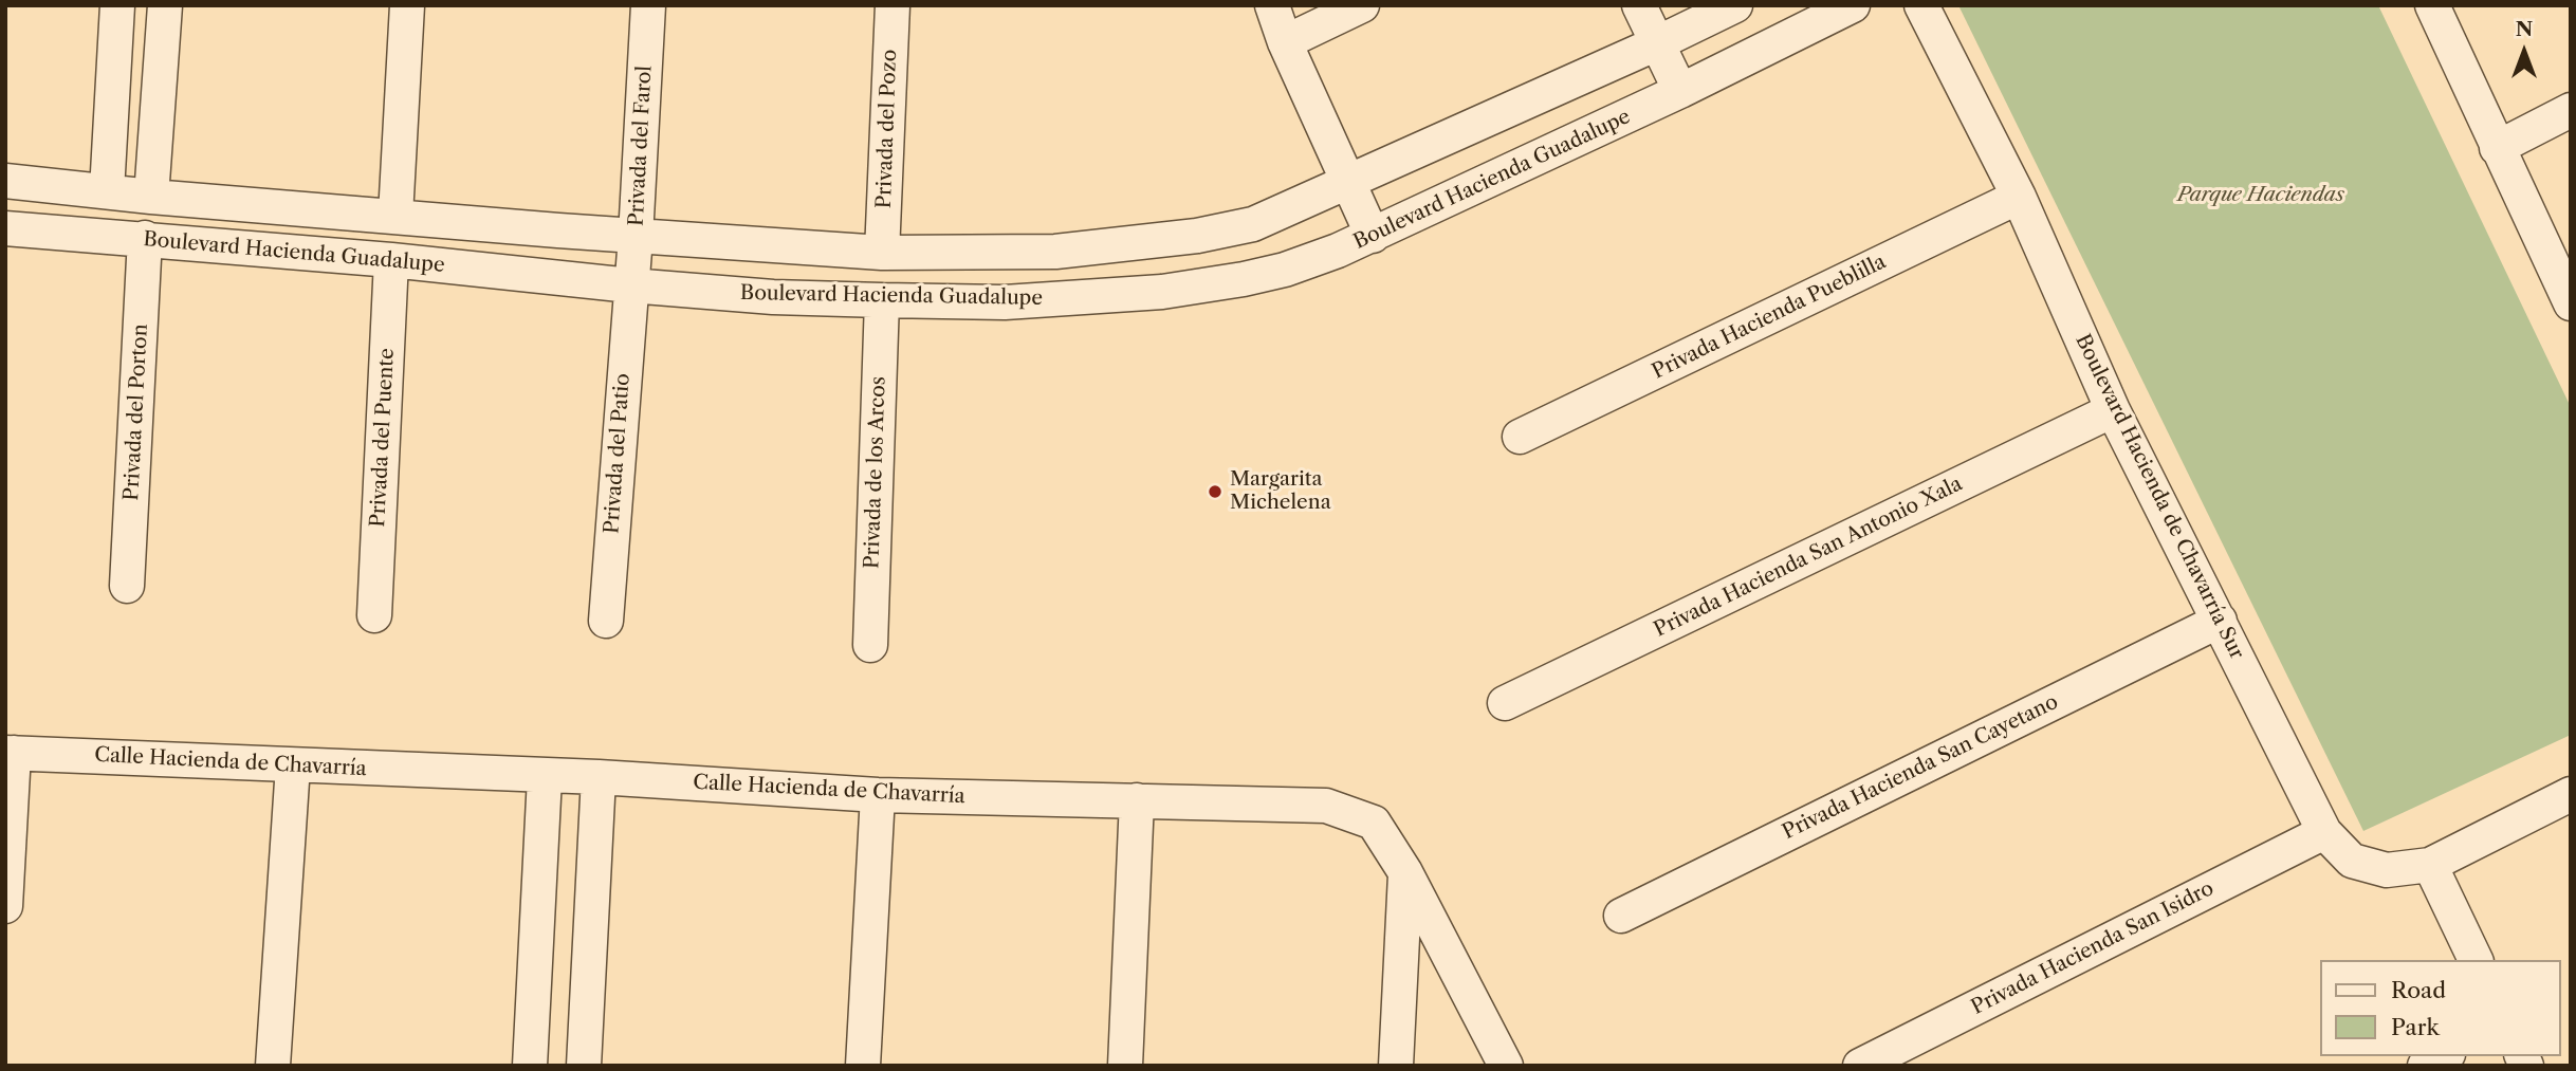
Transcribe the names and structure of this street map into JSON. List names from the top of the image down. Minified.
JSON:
{"streets":{"street":["Privada del Pozo","Privada del Farol","Boulevard Hacienda Guadalupe","Privada Hacienda Pueblilla","Privada del Porton","Privada del Puente","Privada del Patio","Privada de los Arcos","Boulevard Hacienda de Chavarría Sur","Privada Hacienda San Antonio Xala","Calle Hacienda de Chavarría","Privada Hacienda San Cayetano","Privada Hacienda San Isidro"]},"crossings":[["Privada del Farol","Boulevard Hacienda Guadalupe"],["Privada del Farol","Privada del Patio"],["Boulevard Hacienda Guadalupe","Privada del Porton"],["Boulevard Hacienda Guadalupe","Privada del Puente"],["Boulevard Hacienda Guadalupe","Privada del Patio"],["Boulevard Hacienda Guadalupe","Privada de los Arcos"],["Privada Hacienda Pueblilla","Boulevard Hacienda de Chavarría Sur"],["Boulevard Hacienda de Chavarría Sur","Privada Hacienda San Antonio Xala"],["Boulevard Hacienda de Chavarría Sur","Privada Hacienda San Cayetano"],["Boulevard Hacienda de Chavarría Sur","Privada Hacienda San Isidro"]],"parks":["Parque Haciendas"],"places":["Margarita Michelena"],"legend":["Road","Park"],"north":"top"}
